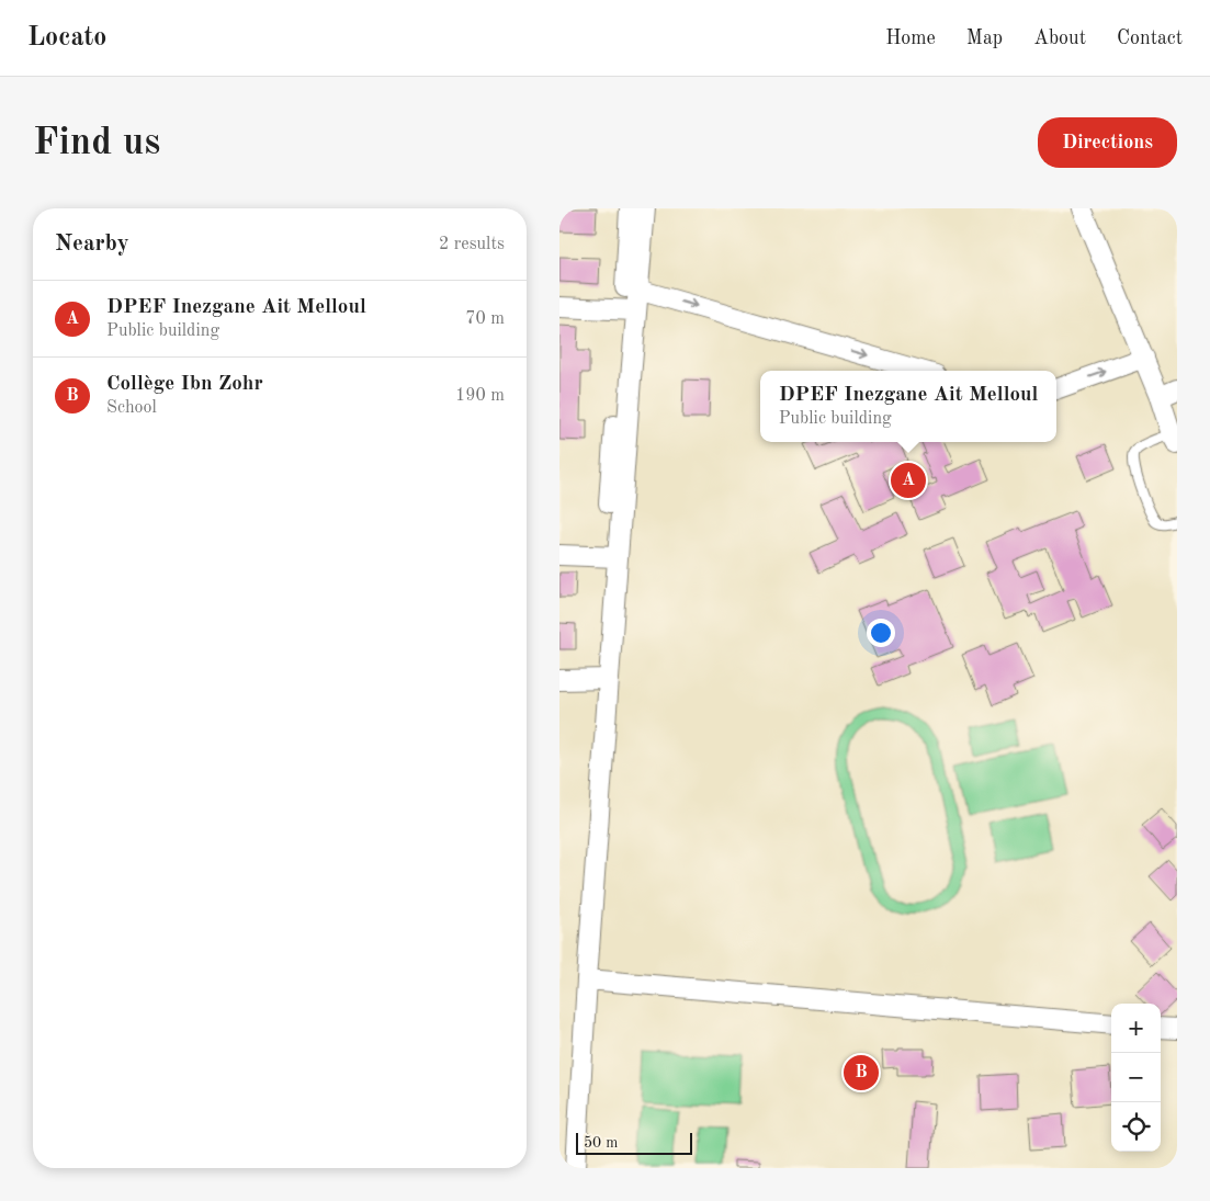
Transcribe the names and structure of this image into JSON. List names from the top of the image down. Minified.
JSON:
{"scale_bar":"50 m","page":{"header":"Locato","nav":["Home","Map","About","Contact"],"buttons":"Directions","title":"Find us","heading":["Nearby","2 results"],"list":[{"mark":"A","name":"DPEF Inezgane Ait Melloul","note":"Public building","value":"70 m"},{"mark":"B","name":"Collège Ibn Zohr","note":"School","value":"190 m"}],"popup":["DPEF Inezgane Ait Melloul","Public building"],"pins":["A","B"],"map_buttons":["+","−"],"scale":"50 m"}}
